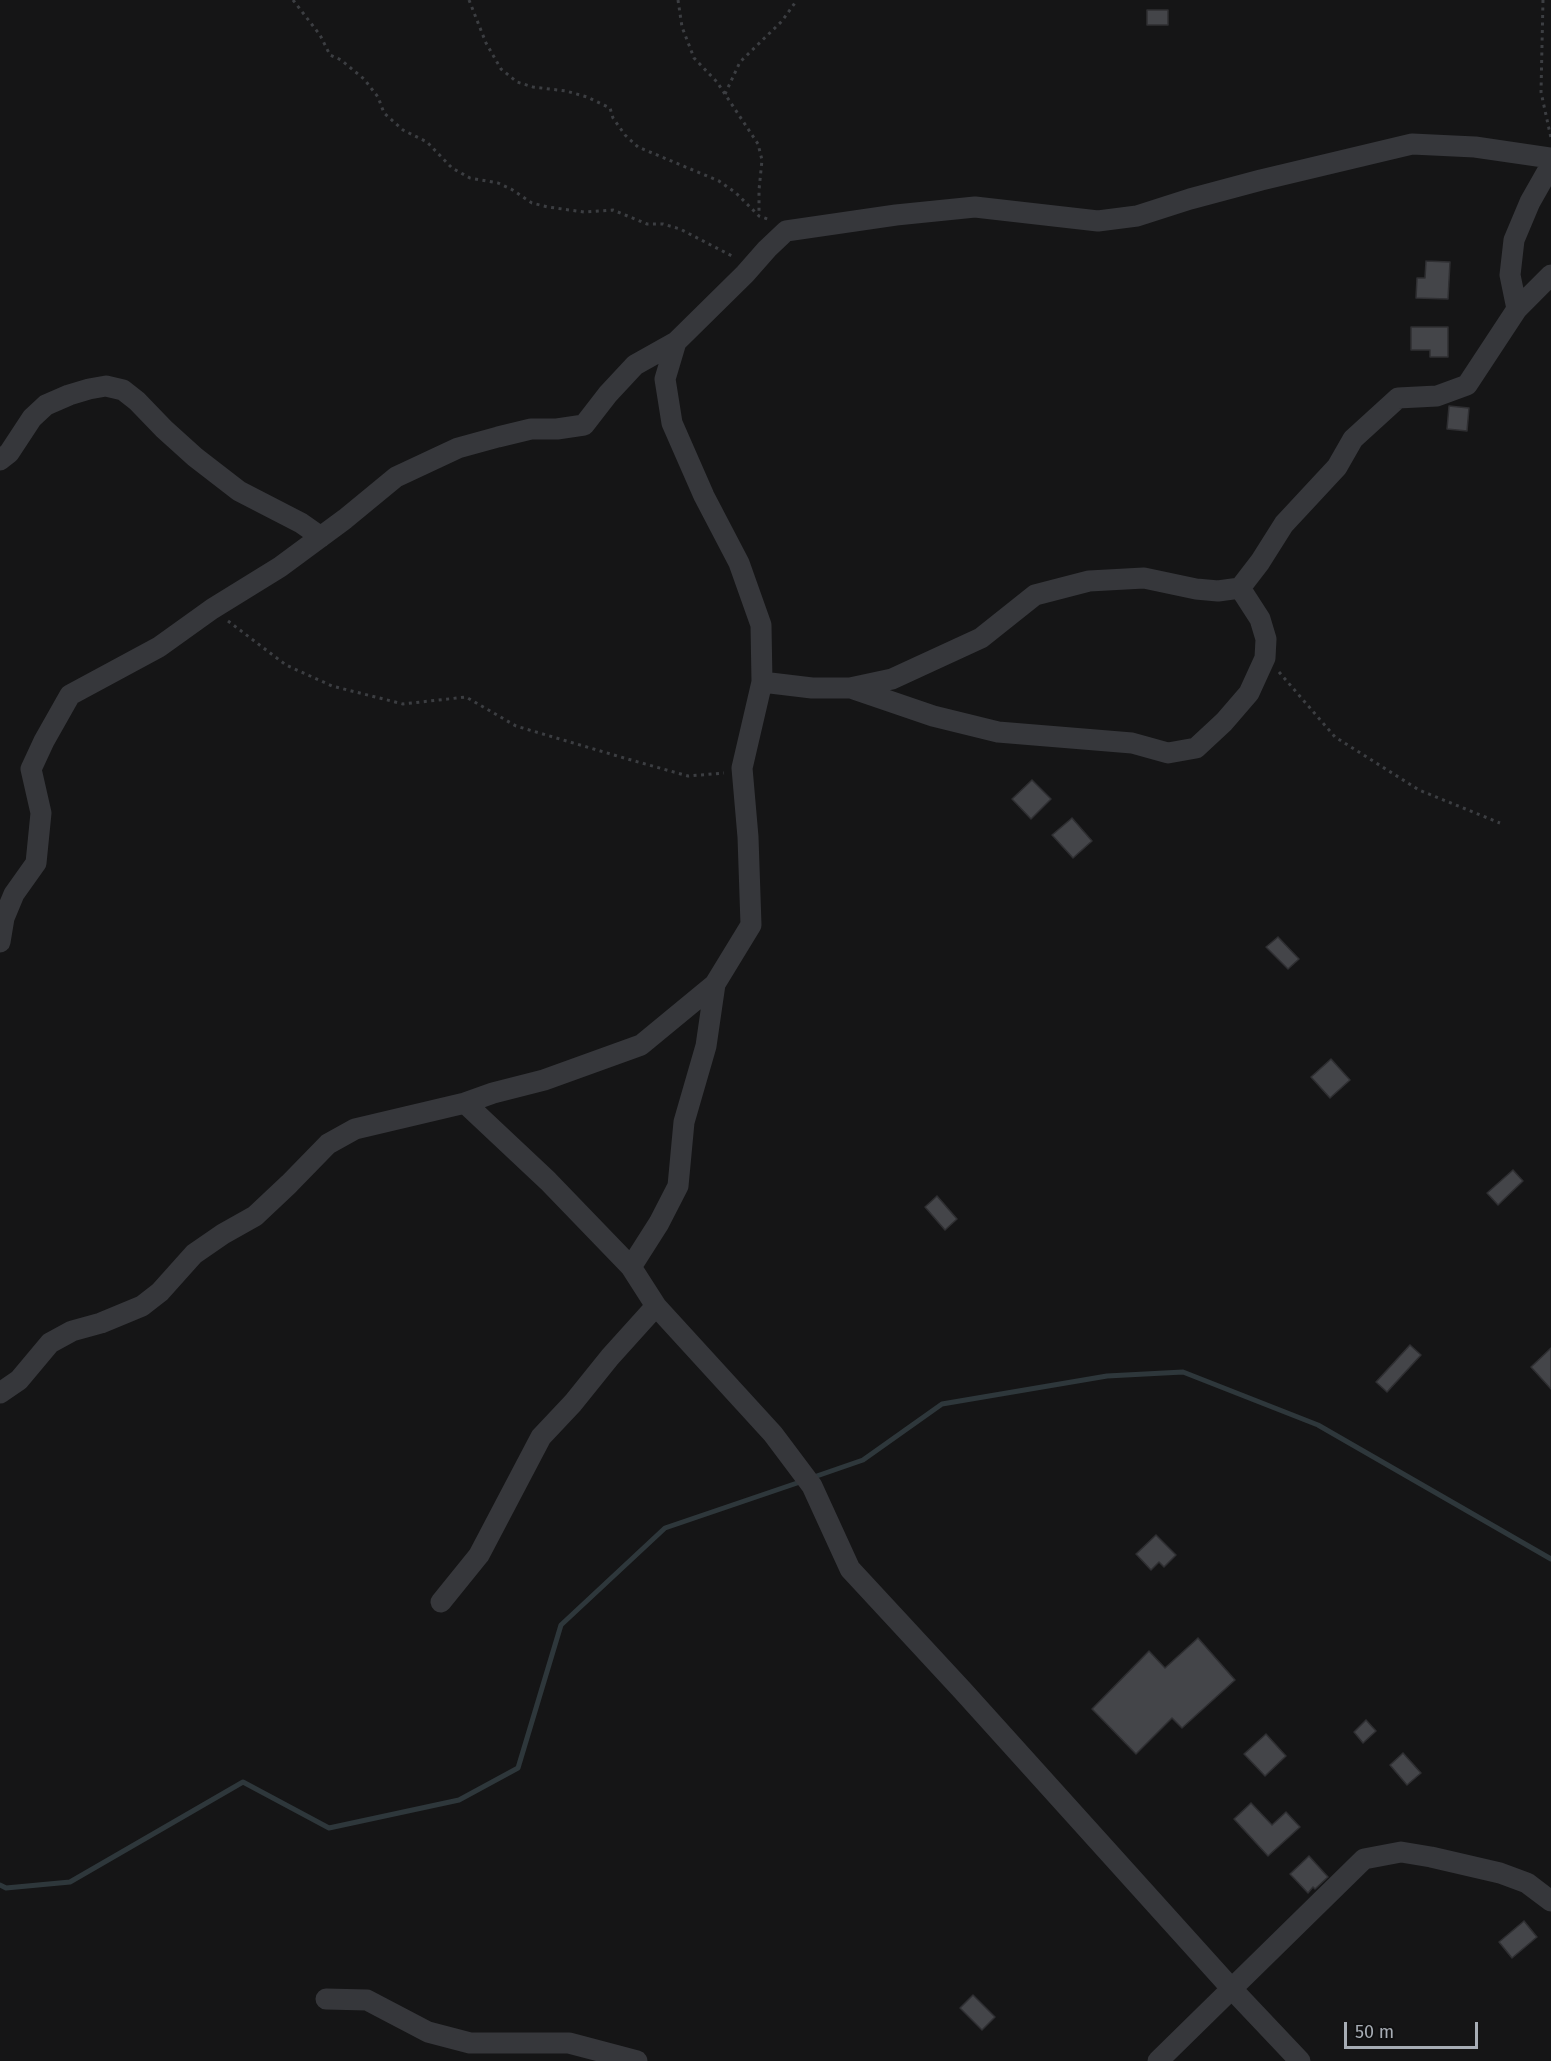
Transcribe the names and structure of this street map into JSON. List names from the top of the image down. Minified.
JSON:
{"scale_bar":"50 m"}
